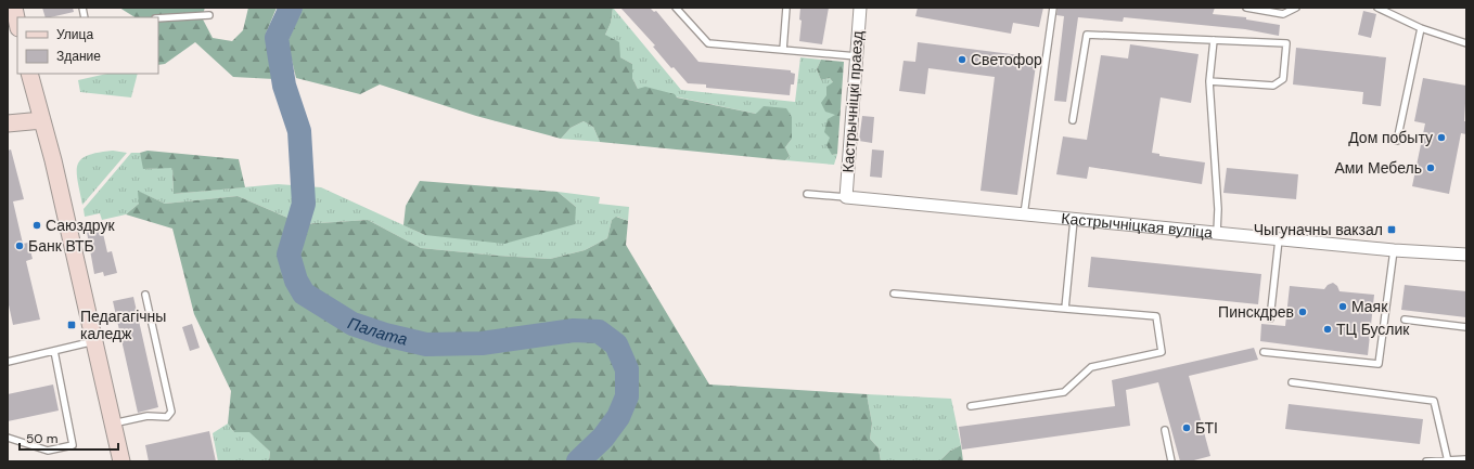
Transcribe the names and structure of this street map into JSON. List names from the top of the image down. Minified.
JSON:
{"streets":{"street":["Кастрычніцкі праезд","Кастрычніцкая вуліца"]},"crossings":[["Кастрычніцкі праезд","Кастрычніцкая вуліца"]],"water":["Палата"],"places":{"other":["Светофор","Дом побыту","Ами Мебель","Саюздрук","Банк ВТБ","Маяк","Пинскдрев","ТЦ Буслик","БТІ"],"transit":["Чыгуначны вакзал","Педагагічны каледж"]},"legend":["Улица","Здание"],"scale_bar":"50 m"}
